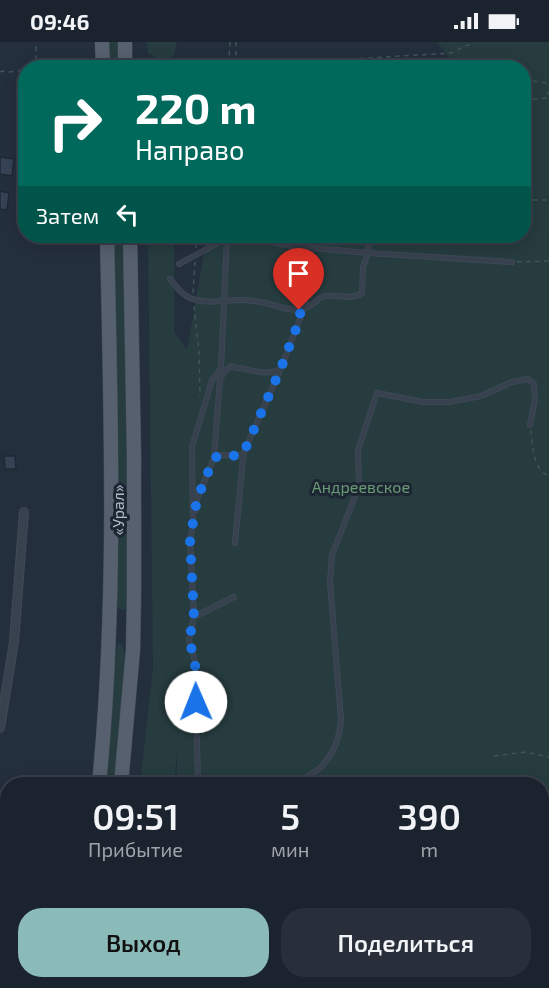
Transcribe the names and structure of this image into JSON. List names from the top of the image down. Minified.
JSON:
{"streets":{"main road":["«Урал»"]},"parks":["Андреевское"],"page":{"status":"09:46","turn":["220 m","Направо"],"then":"Затем","eta":["09:51","Прибытие","5","мин","390","m"],"buttons":["Выход","Поделиться"]}}
